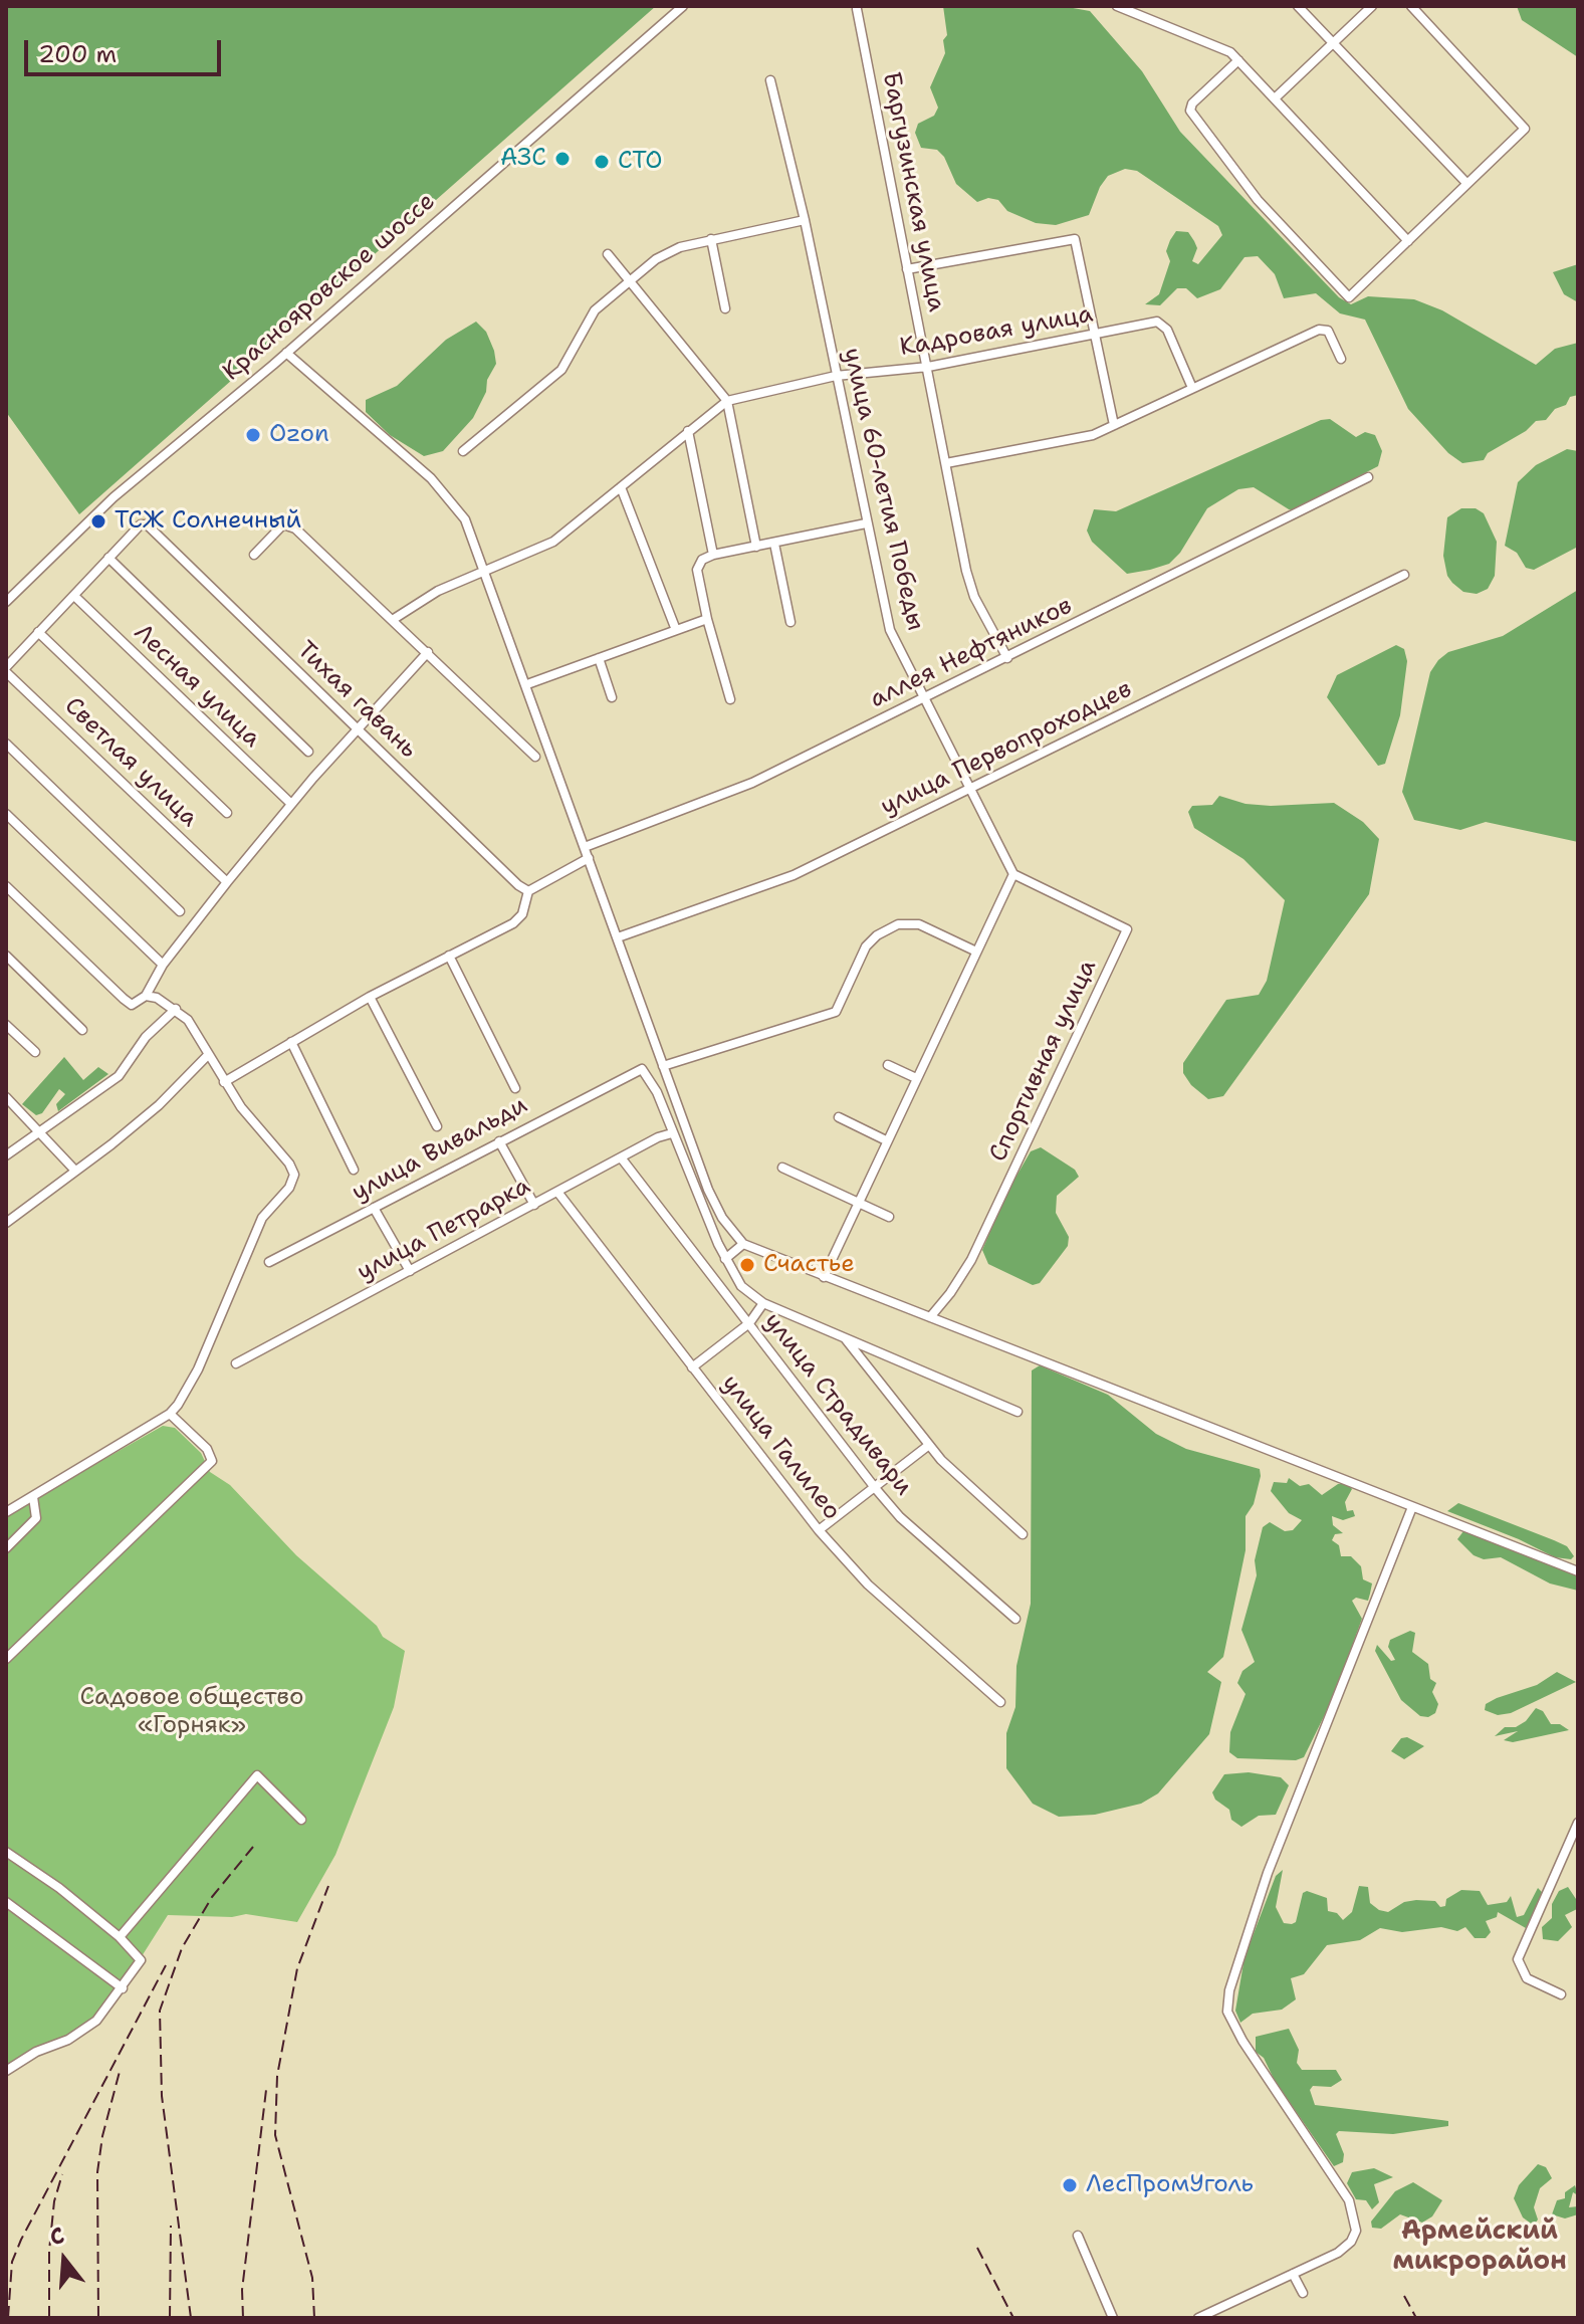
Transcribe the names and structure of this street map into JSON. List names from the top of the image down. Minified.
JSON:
{"streets":{"street":["Баргузинская улица","Краснояровское шоссе","Кадровая улица","улица 60-летия Победы","аллея Нефтяников","Лесная улица","Тихая гавань","улица Первопроходцев","Светлая улица","Спортивная улица","улица Вивальди","улица Петрарка","улица Страдивари","улица Галилео"]},"crossings":[["Баргузинская улица","Кадровая улица"],["Баргузинская улица","аллея Нефтяников"],["Кадровая улица","улица 60-летия Победы"],["улица 60-летия Победы","аллея Нефтяников"],["улица 60-летия Победы","улица Первопроходцев"],["улица 60-летия Победы","Спортивная улица"],["улица Вивальди","улица Петрарка"],["улица Петрарка","улица Страдивари"],["улица Петрарка","улица Галилео"]],"districts":["Армейский микрорайон"],"parks":["Садовое общество «Горняк»"],"places":["АЗС","СТО","Ozon","ТСЖ Солнечный","Счастье","ЛесПромУголь"],"scale_bar":"200 m","north":"top"}
